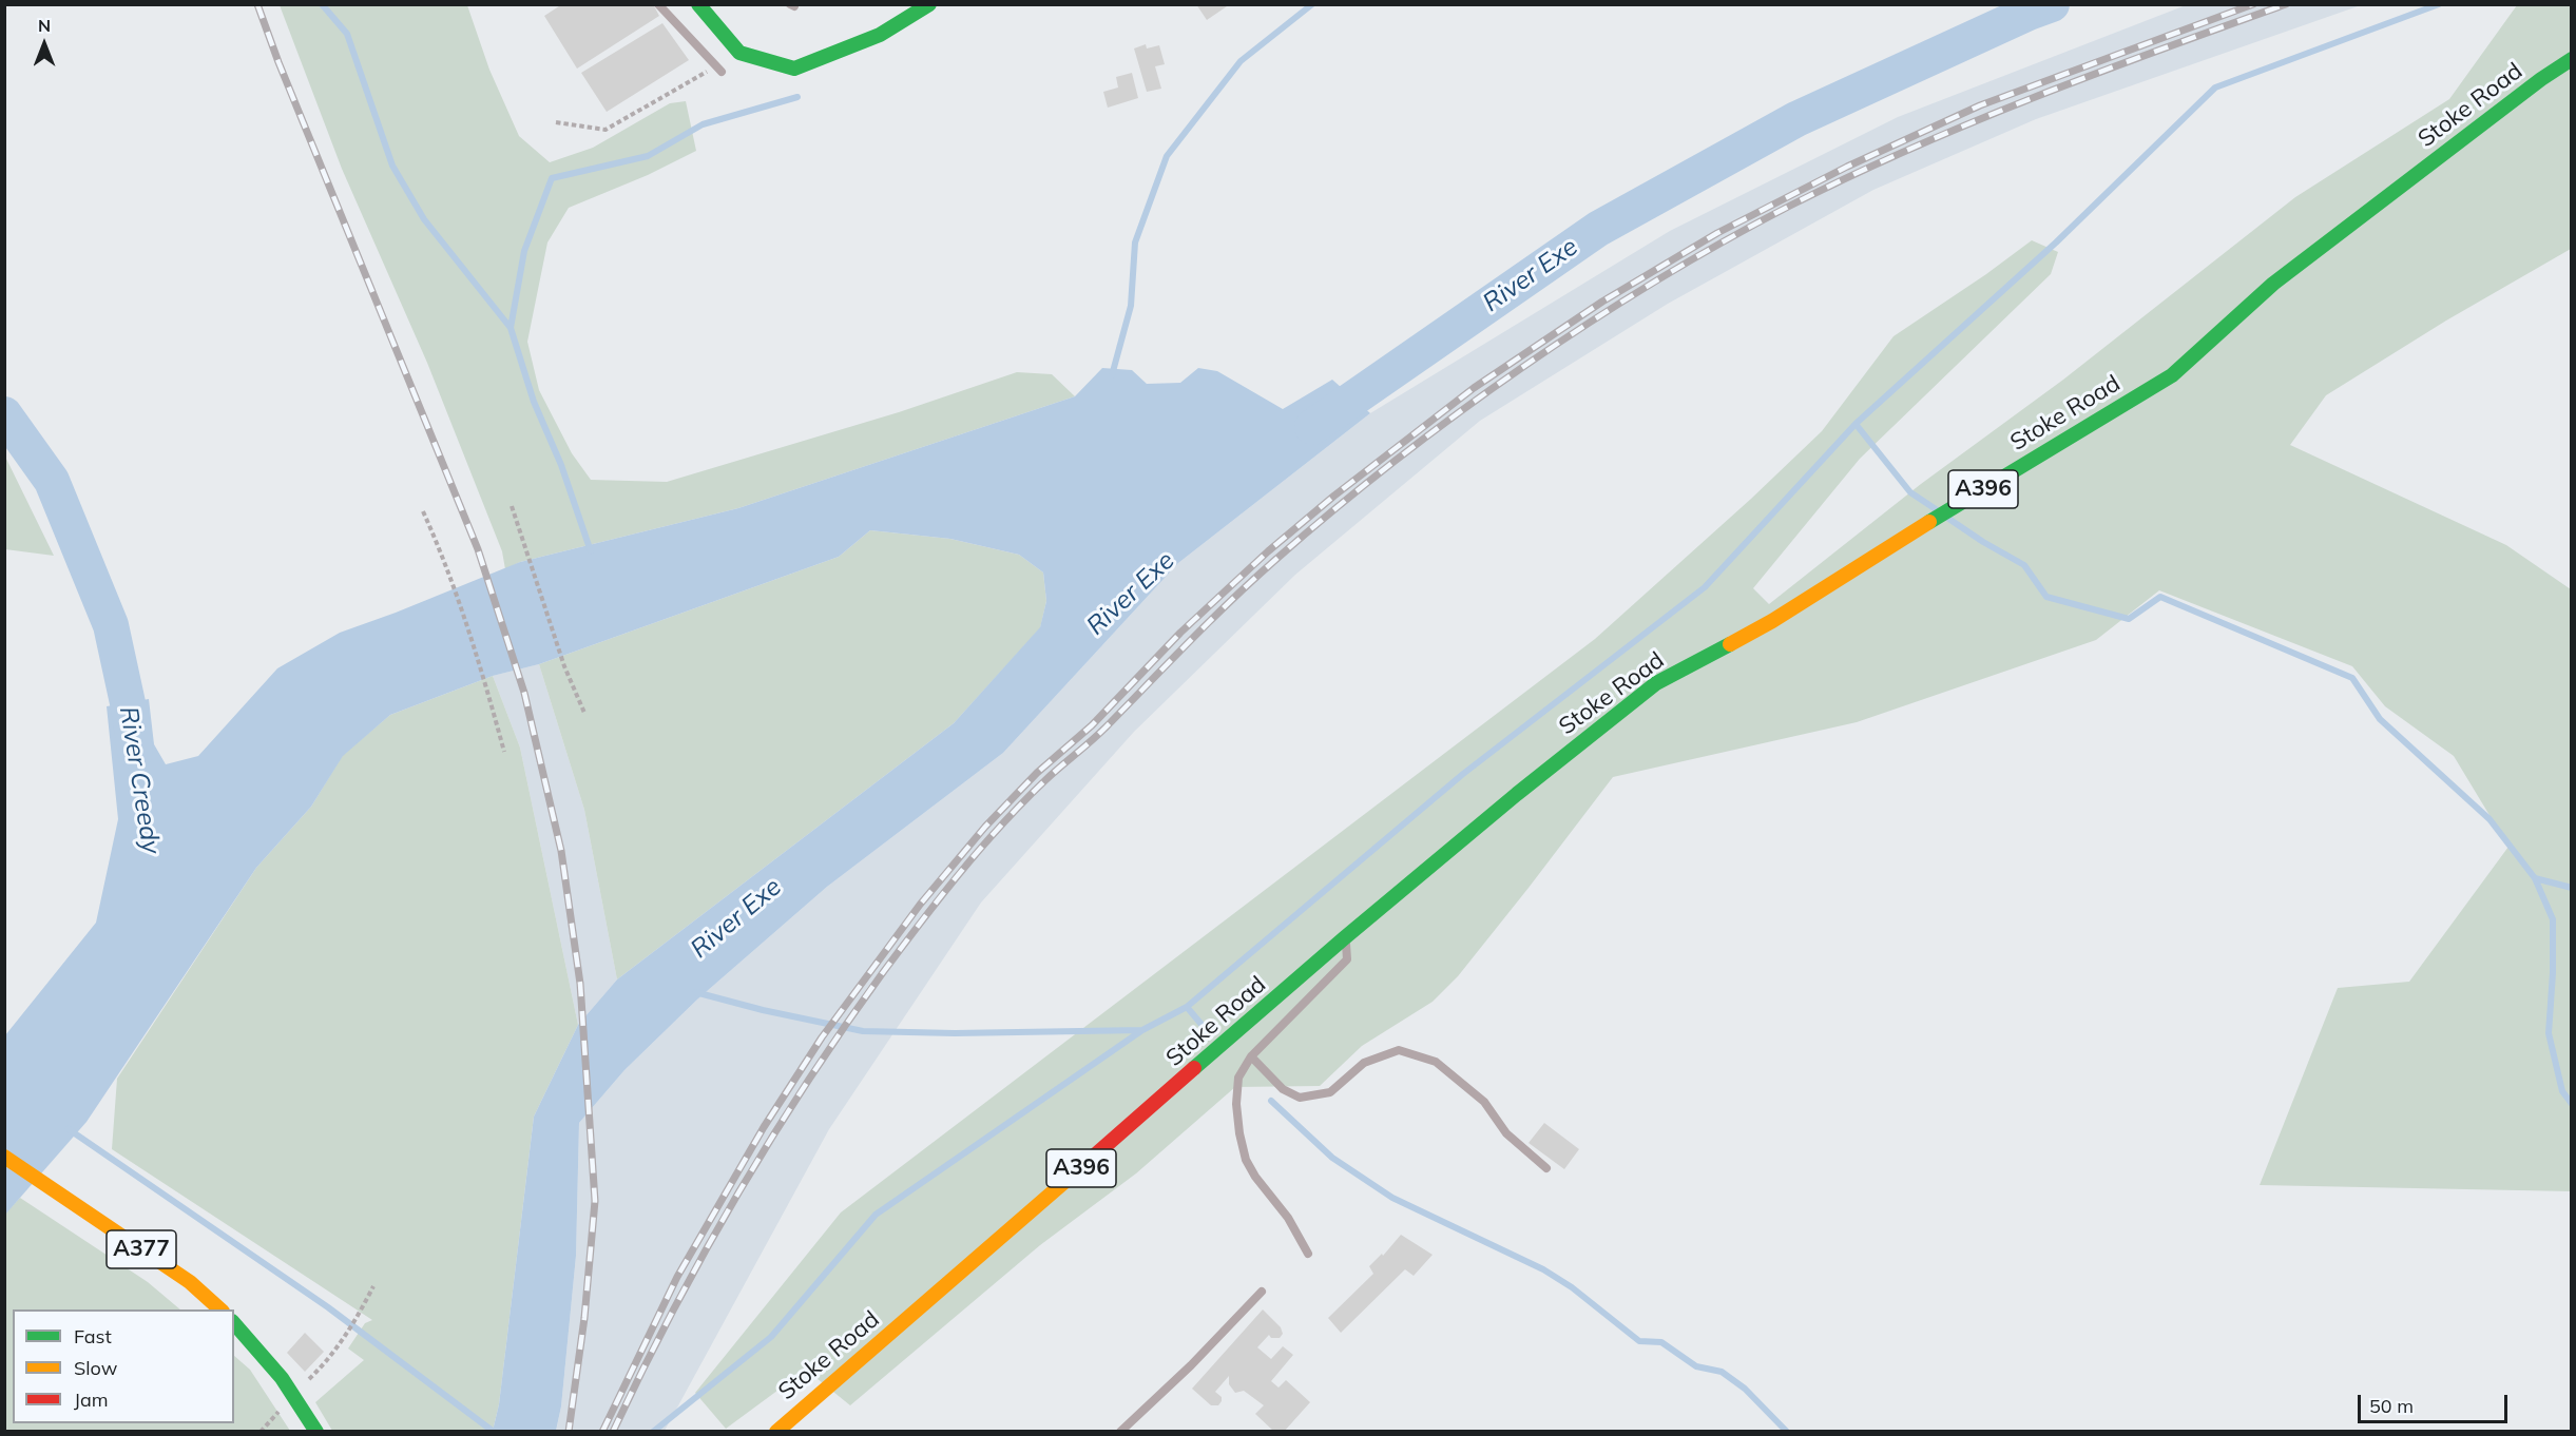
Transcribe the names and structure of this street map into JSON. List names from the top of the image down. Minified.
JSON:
{"streets":{"main road":["Stoke Road","A396","A377"]},"water":["River Exe","River Creedy"],"legend":["Fast","Slow","Jam"],"scale_bar":"50 m","north":"top"}
